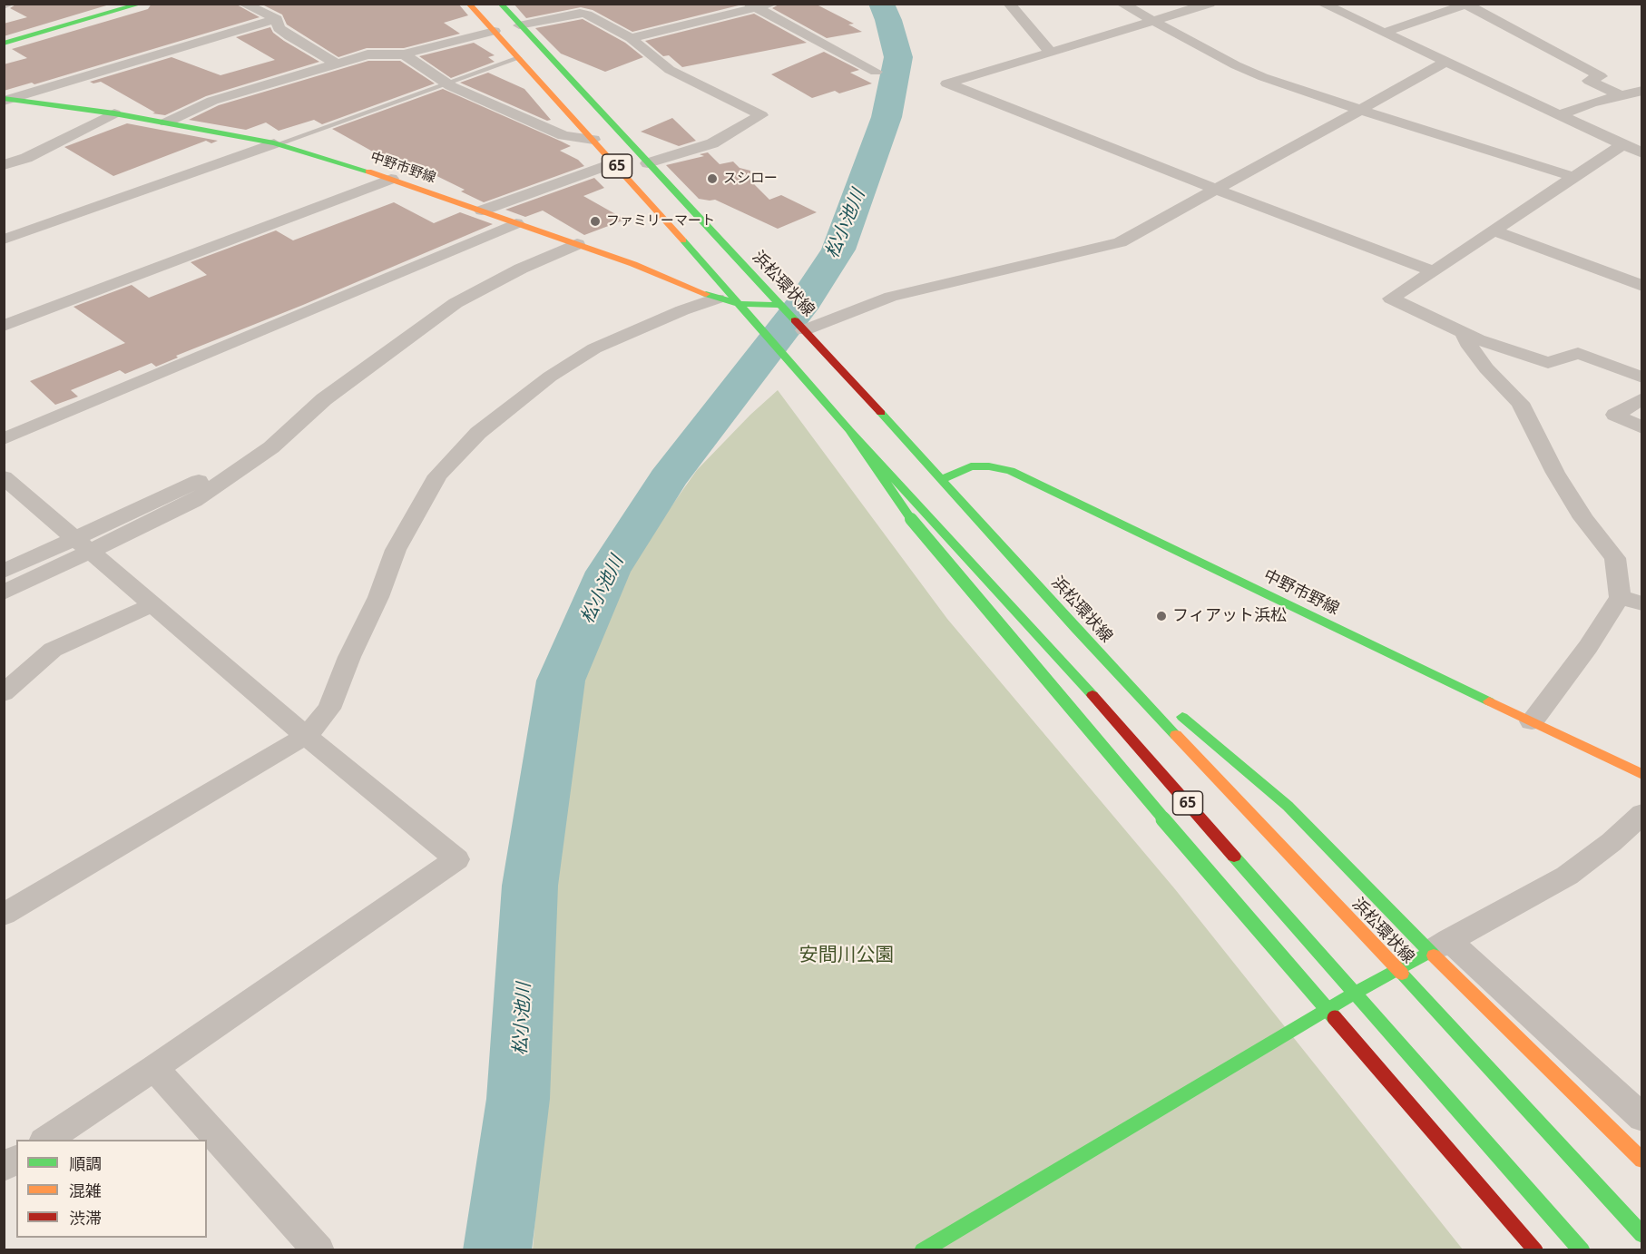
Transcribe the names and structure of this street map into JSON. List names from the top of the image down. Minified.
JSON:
{"streets":{"main road":["65","中野市野線","浜松環状線"]},"crossings":[["65","中野市野線"],["65","浜松環状線"],["中野市野線","浜松環状線"]],"water":["松小池川"],"parks":["安間川公園"],"places":["スシロー","ファミリーマート","フィアット浜松"],"legend":["順調","混雑","渋滞"]}
